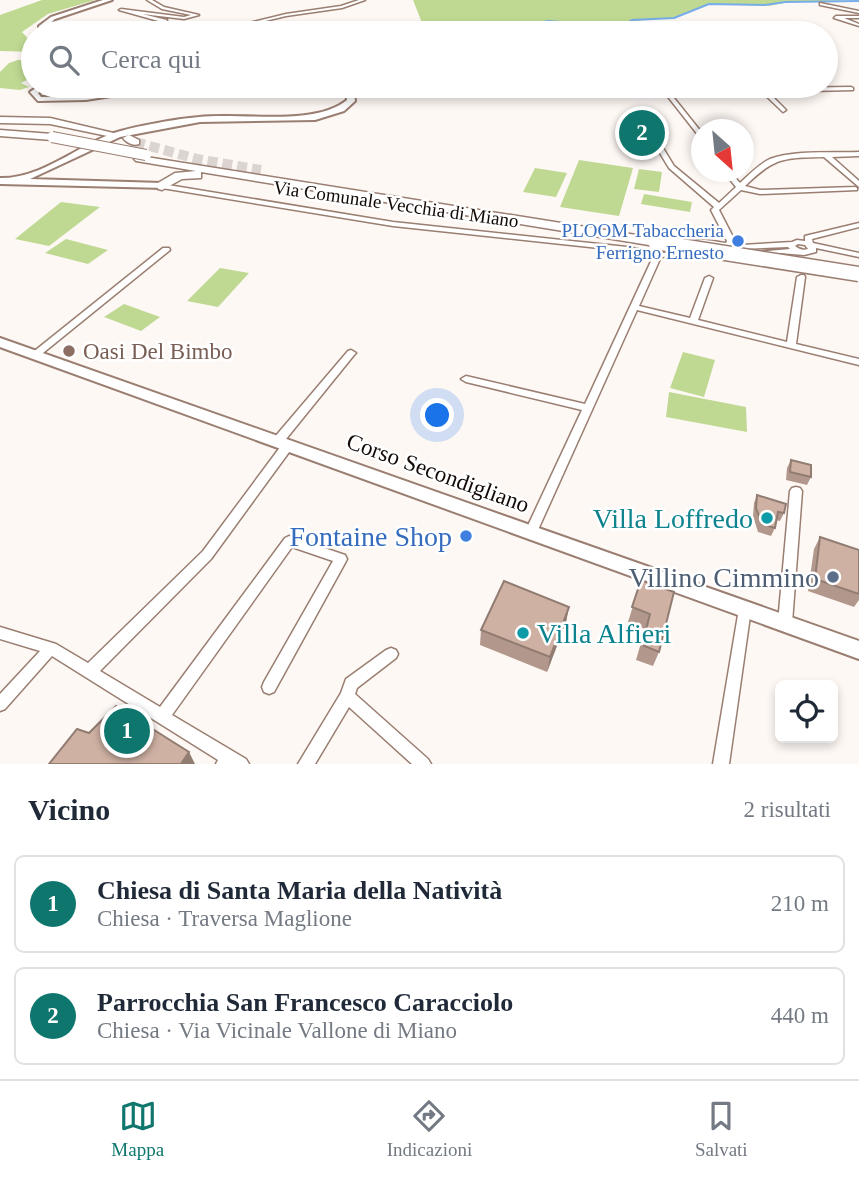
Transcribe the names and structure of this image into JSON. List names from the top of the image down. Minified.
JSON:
{"streets":{"street":["Via Comunale Vecchia di Miano","Corso Secondigliano"]},"places":["PLOOM Tabaccheria Ferrigno Ernesto","Oasi Del Bimbo","Villa Loffredo","Fontaine Shop","Villino Cimmino","Villa Alfieri"],"north":"bottom right","page":{"search":"Cerca qui","pins":["2","1"],"heading":["Vicino","2 risultati"],"list":[{"mark":"1","name":"Chiesa di Santa Maria della Natività","note":"Chiesa · Traversa Maglione","value":"210 m"},{"mark":"2","name":"Parrocchia San Francesco Caracciolo","note":"Chiesa · Via Vicinale Vallone di Miano","value":"440 m"}],"nav":["Mappa","Indicazioni","Salvati"]}}
